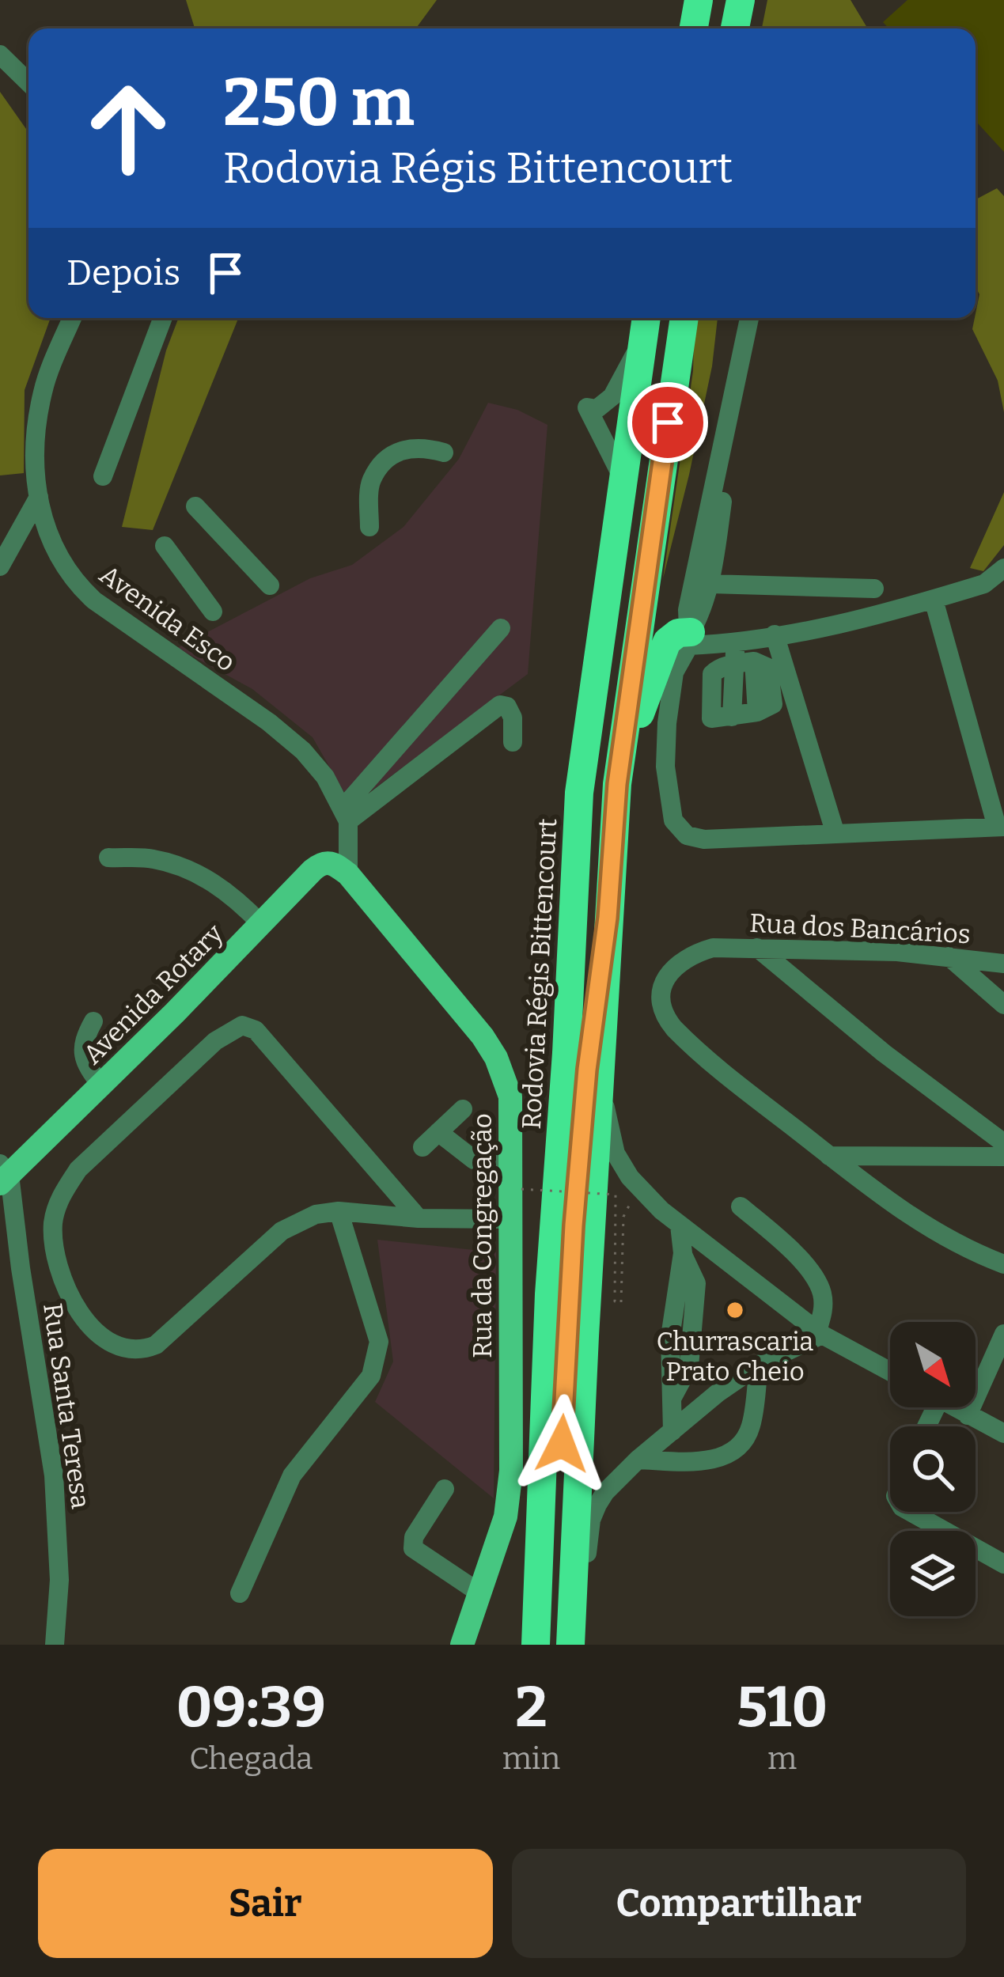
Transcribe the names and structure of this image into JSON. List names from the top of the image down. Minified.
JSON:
{"streets":{"highway":["Rodovia Régis Bittencourt"],"main road":["Avenida Rotary","Rua da Congregação"],"street":["Avenida Esco","Rua dos Bancários","Rua Santa Teresa"]},"crossings":[["Avenida Rotary","Rua da Congregação"],["Avenida Rotary","Rua Santa Teresa"]],"places":["Churrascaria Prato Cheio"],"north":"bottom right","page":{"turn":["250 m","Rodovia Régis Bittencourt"],"then":"Depois","eta":["09:39","Chegada","2","min","510","m"],"buttons":["Sair","Compartilhar"]}}
